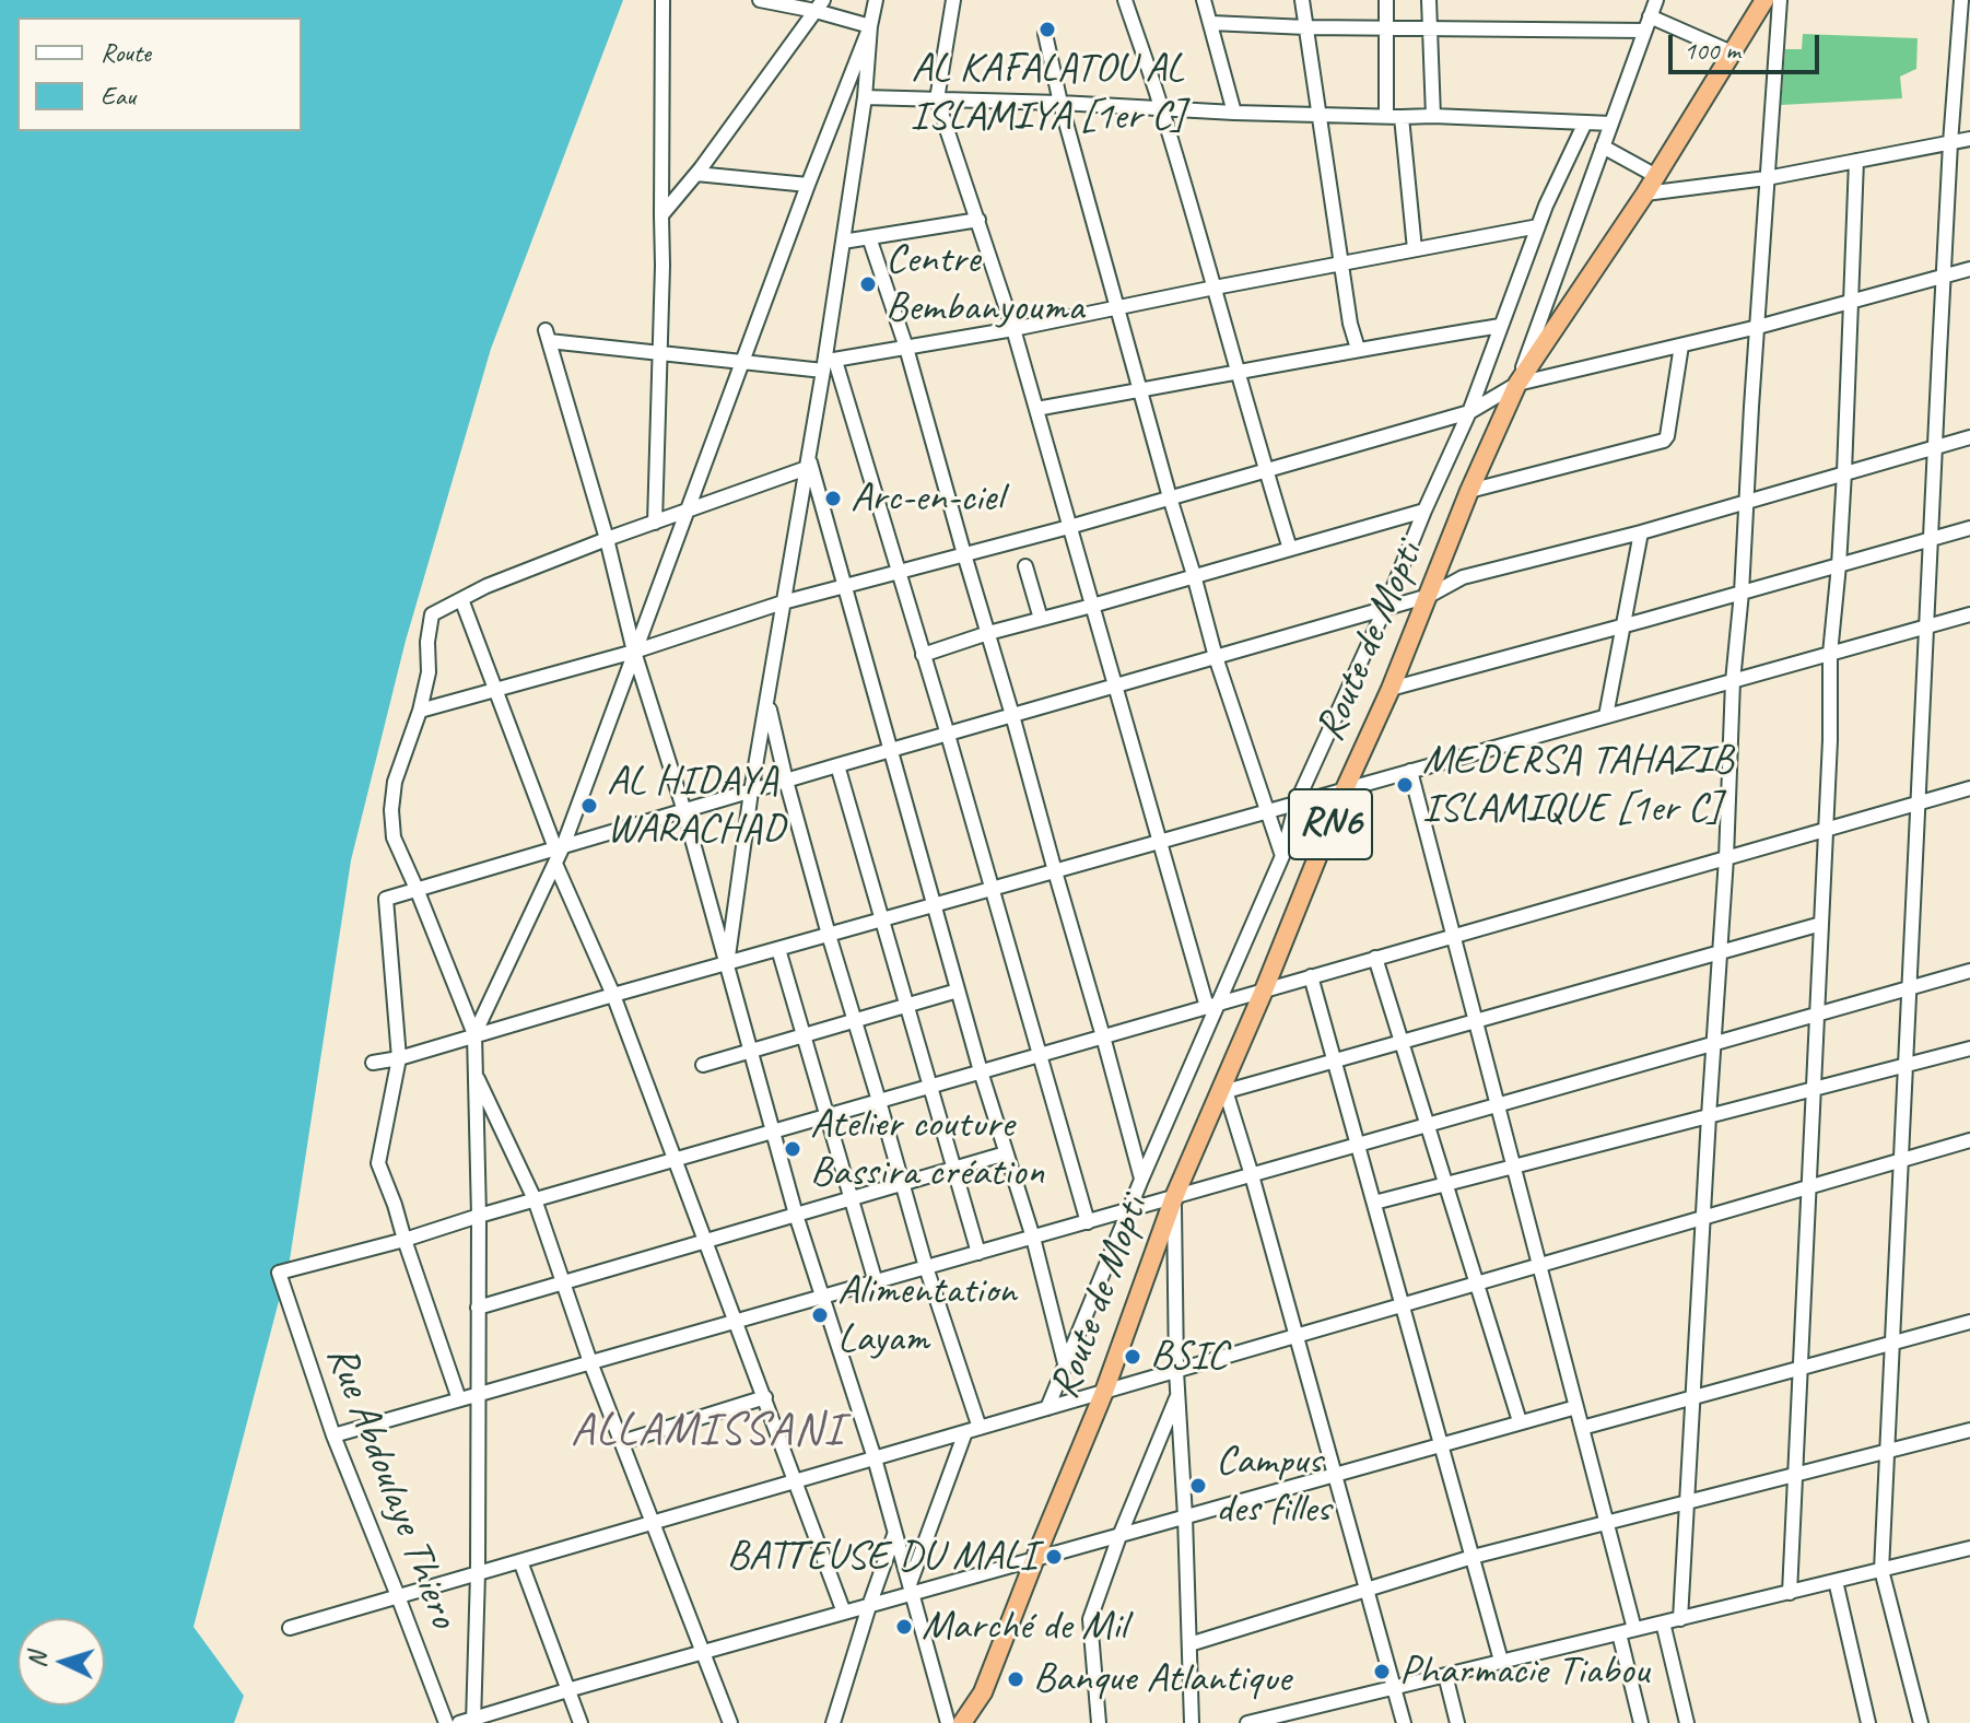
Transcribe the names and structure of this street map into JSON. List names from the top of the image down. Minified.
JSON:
{"streets":{"highway":["Route de Mopti","RN6"],"street":["Rue Abdoulaye Thiero"]},"districts":["ALLAMISSANI"],"places":["AL KAFALATOU AL ISLAMIYA [1er C]","Centre Bembanyouma","Arc-en-ciel","MEDERSA TAHAZIB ISLAMIQUE [1er C]","AL HIDAYA WARACHAD","Atelier couture Bassira création","Alimentation Layam","BSIC","Campus des filles","BATTEUSE DU MALI","Marché de Mil","Pharmacie Tiabou","Banque Atlantique"],"legend":["Route","Eau"],"scale_bar":"100 m","north":"left"}
